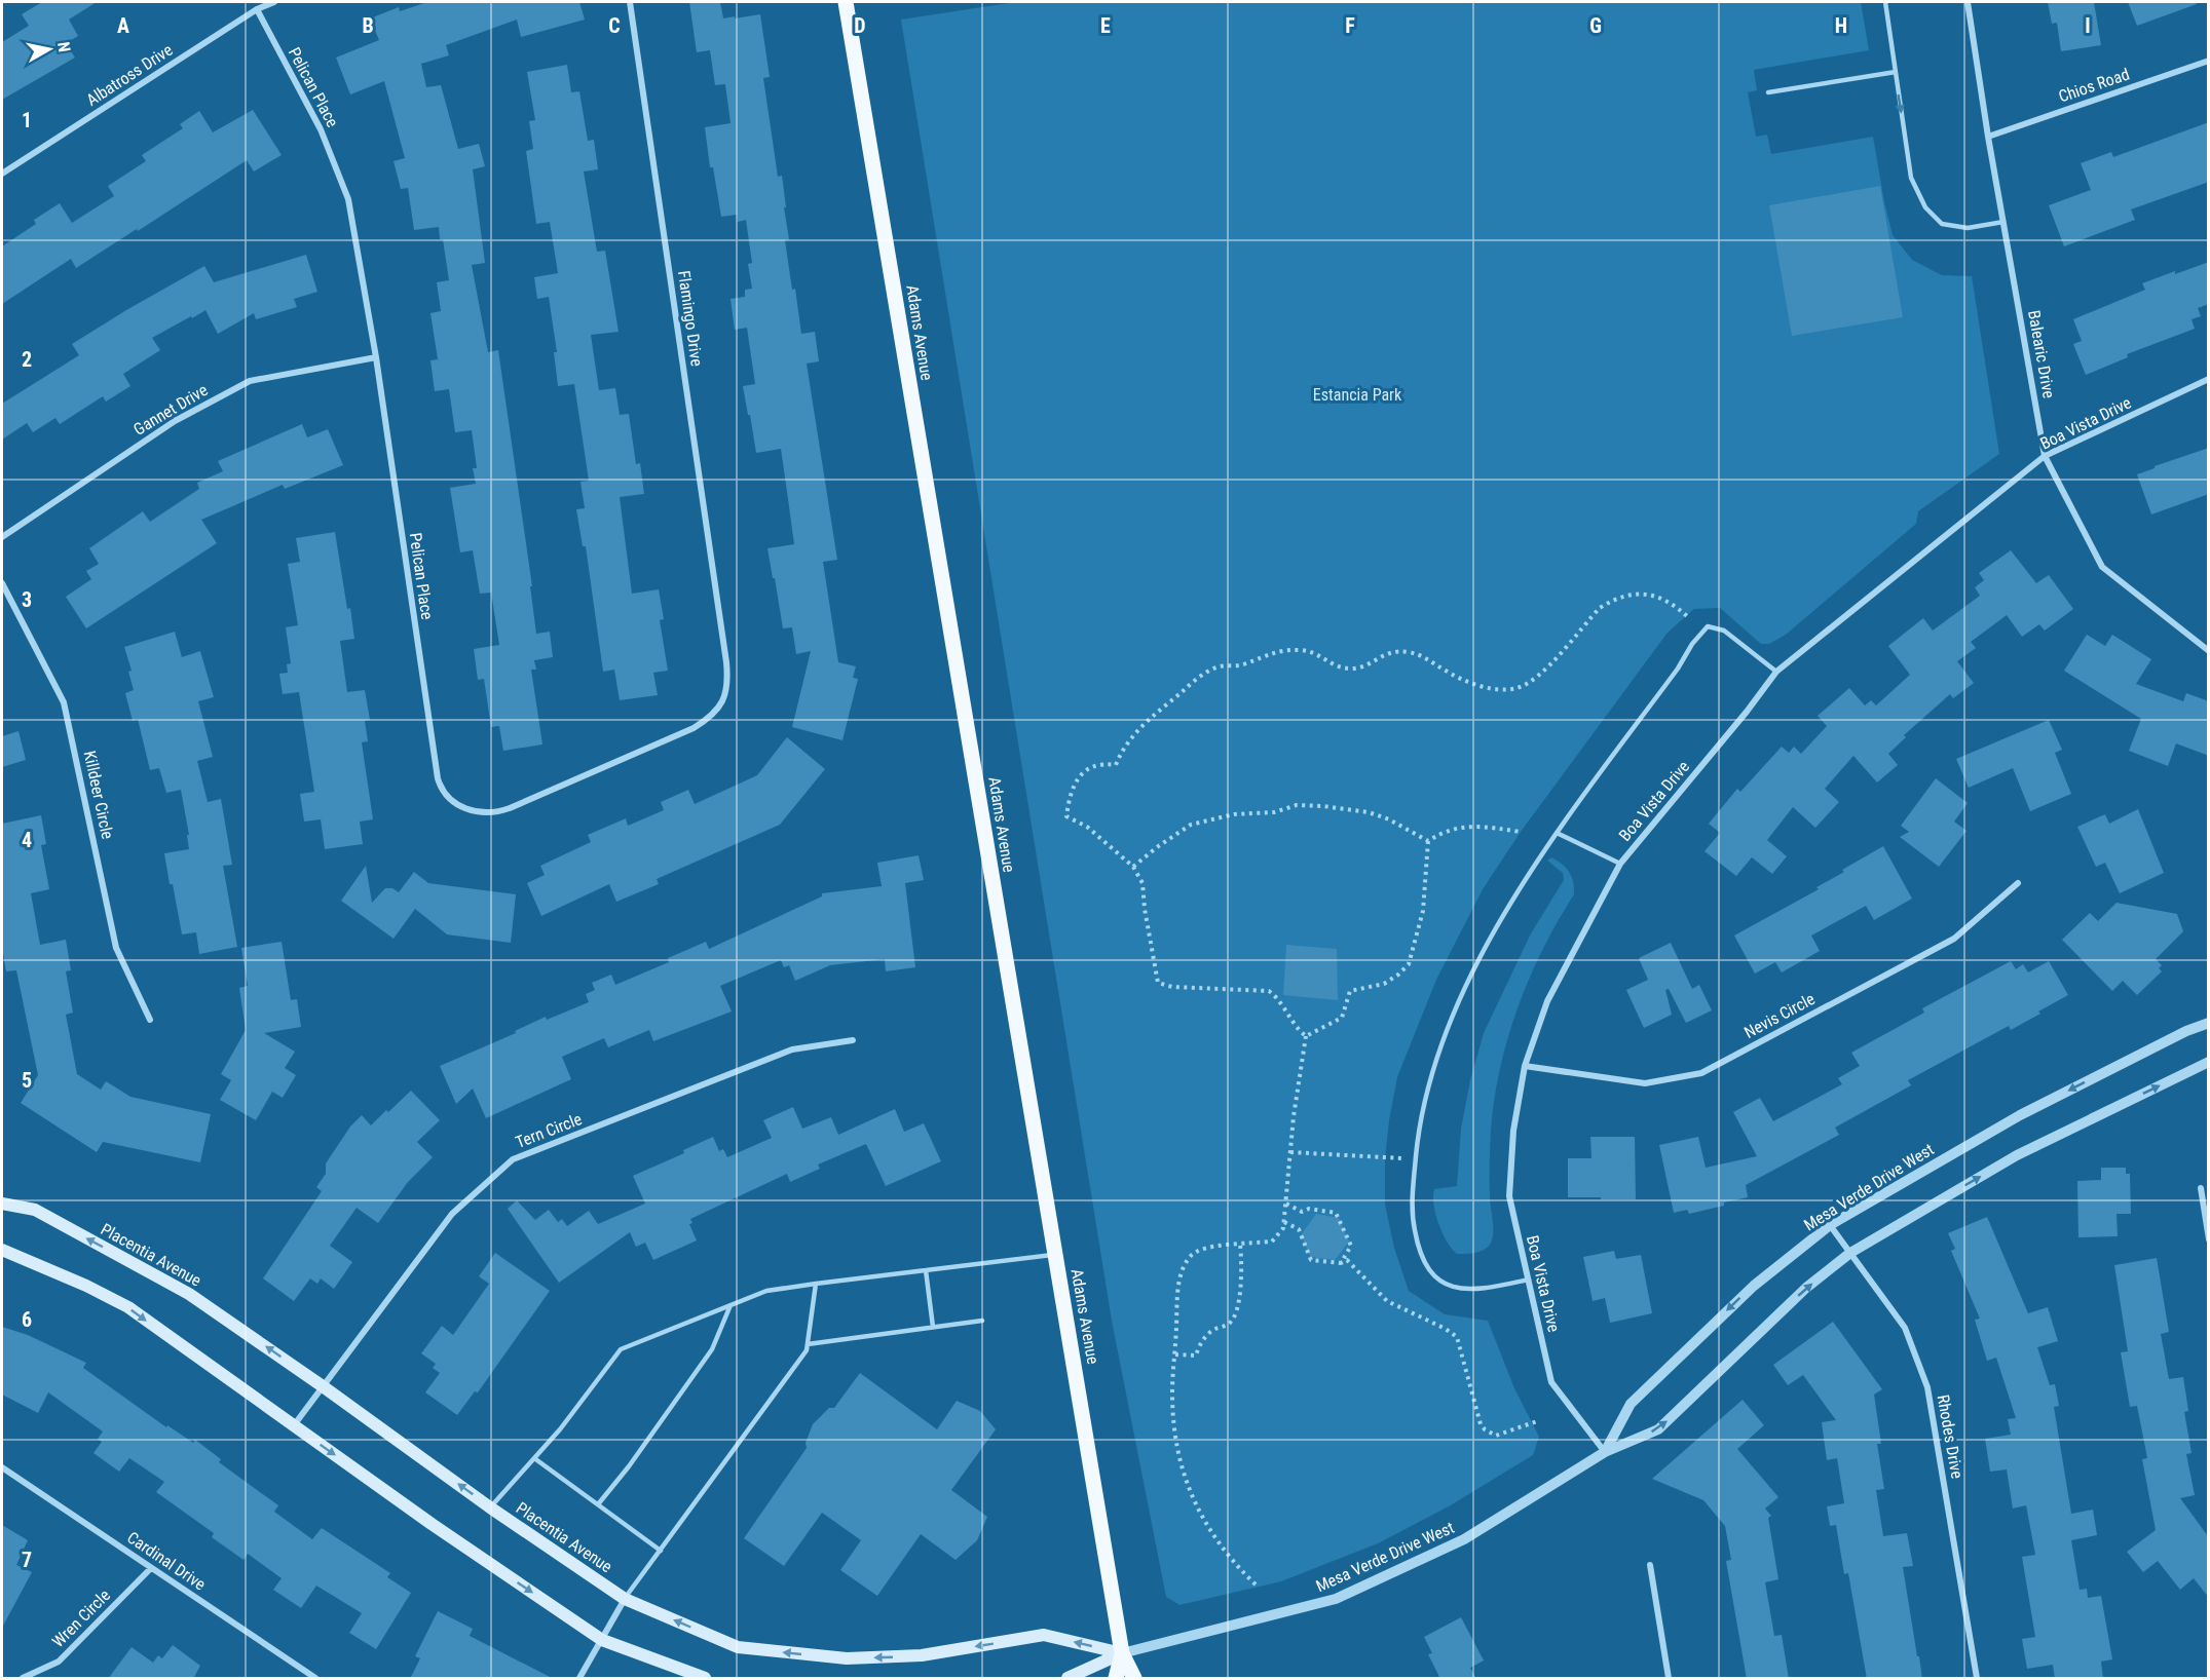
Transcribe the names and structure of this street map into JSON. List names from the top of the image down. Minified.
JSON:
{"streets":{"main road":["Adams Avenue","Placentia Avenue"],"street":["Albatross Drive","Chios Road","Pelican Place","Flamingo Drive","Balearic Drive","Gannet Drive","Boa Vista Drive","Killdeer Circle","Nevis Circle","Tern Circle","Mesa Verde Drive West","Rhodes Drive","Cardinal Drive","Wren Circle"]},"crossings":[["Albatross Drive","Pelican Place"],["Chios Road","Balearic Drive"],["Pelican Place","Flamingo Drive"],["Pelican Place","Gannet Drive"],["Adams Avenue","Mesa Verde Drive West"],["Adams Avenue","Placentia Avenue"],["Balearic Drive","Boa Vista Drive"],["Boa Vista Drive","Nevis Circle"],["Boa Vista Drive","Mesa Verde Drive West"],["Tern Circle","Placentia Avenue"],["Mesa Verde Drive West","Placentia Avenue"],["Mesa Verde Drive West","Rhodes Drive"],["Cardinal Drive","Wren Circle"]],"parks":["Estancia Park"],"north":"right","grid":{"columns":["A","B","C","D","E","F","G","H","I"],"rows":["1","2","3","4","5","6","7"]}}
